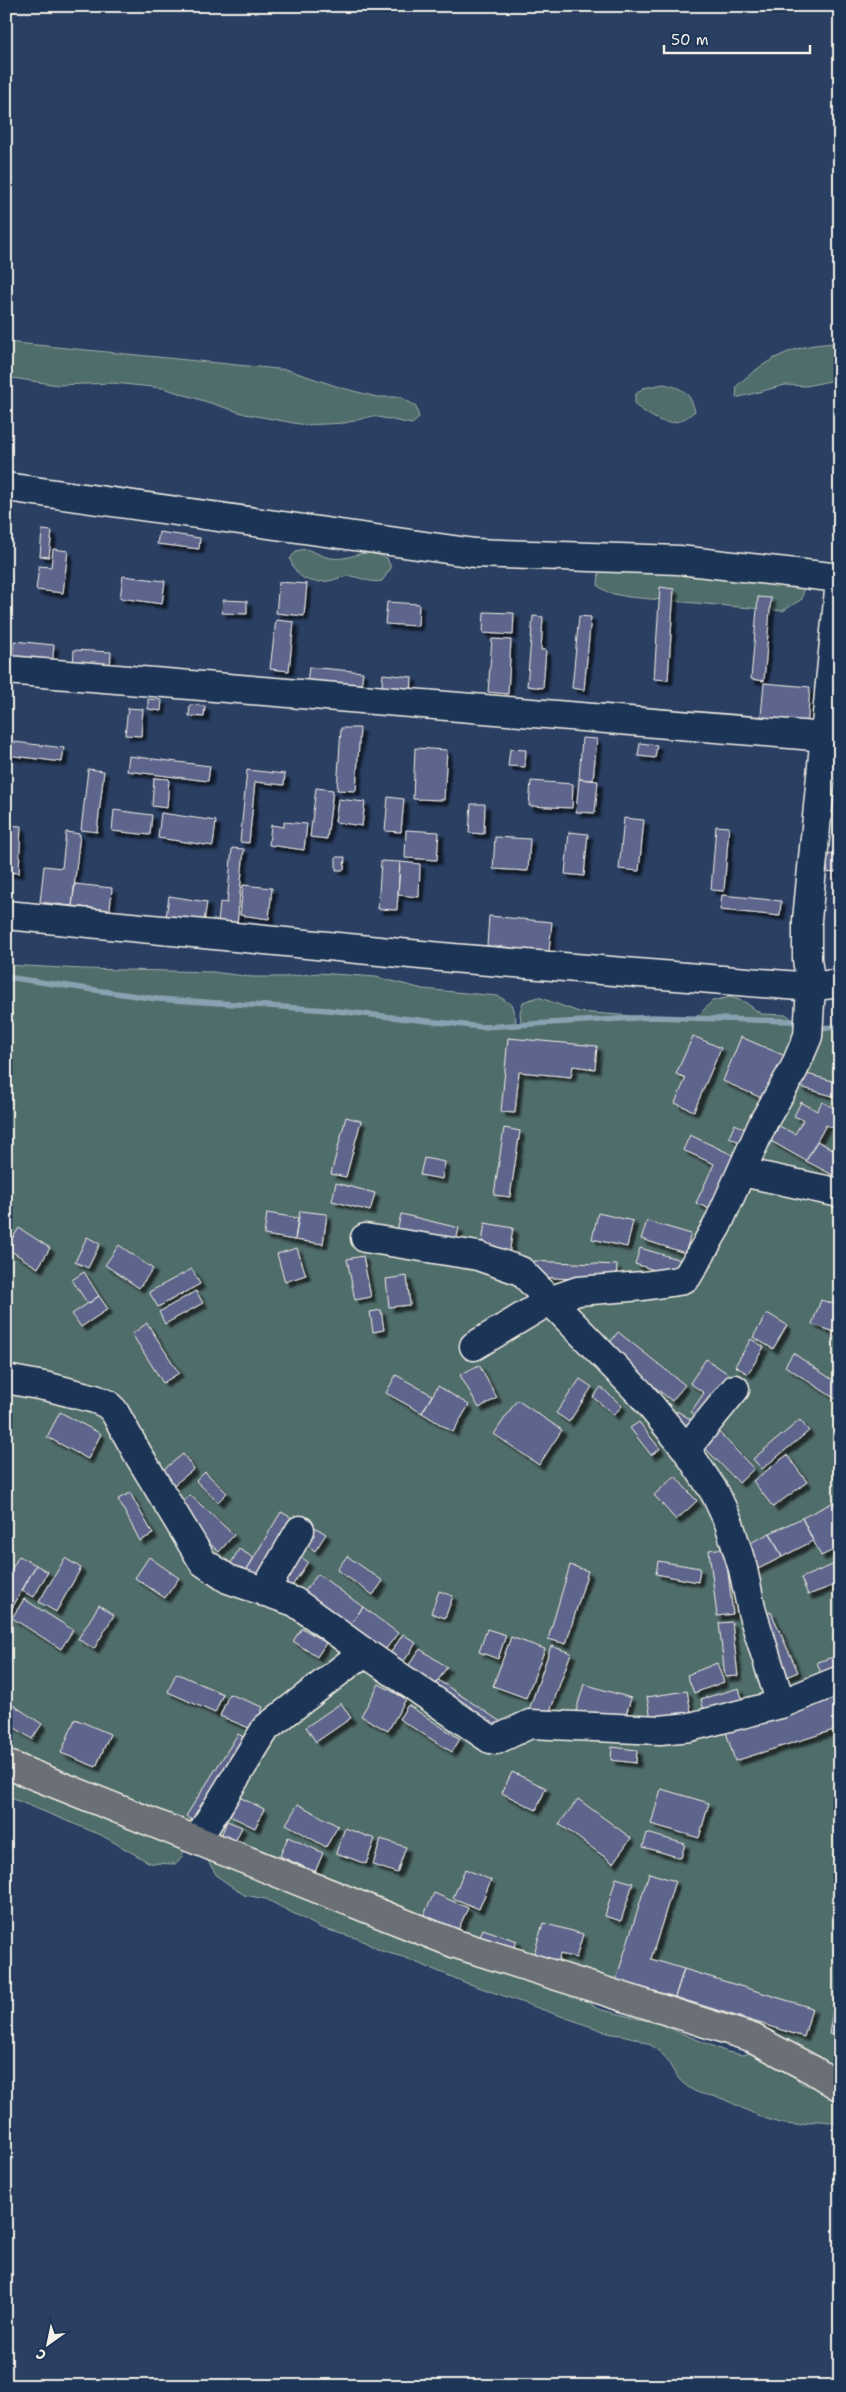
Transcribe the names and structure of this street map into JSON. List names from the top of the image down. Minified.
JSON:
{"scale_bar":"50 m","north":"bottom left"}
